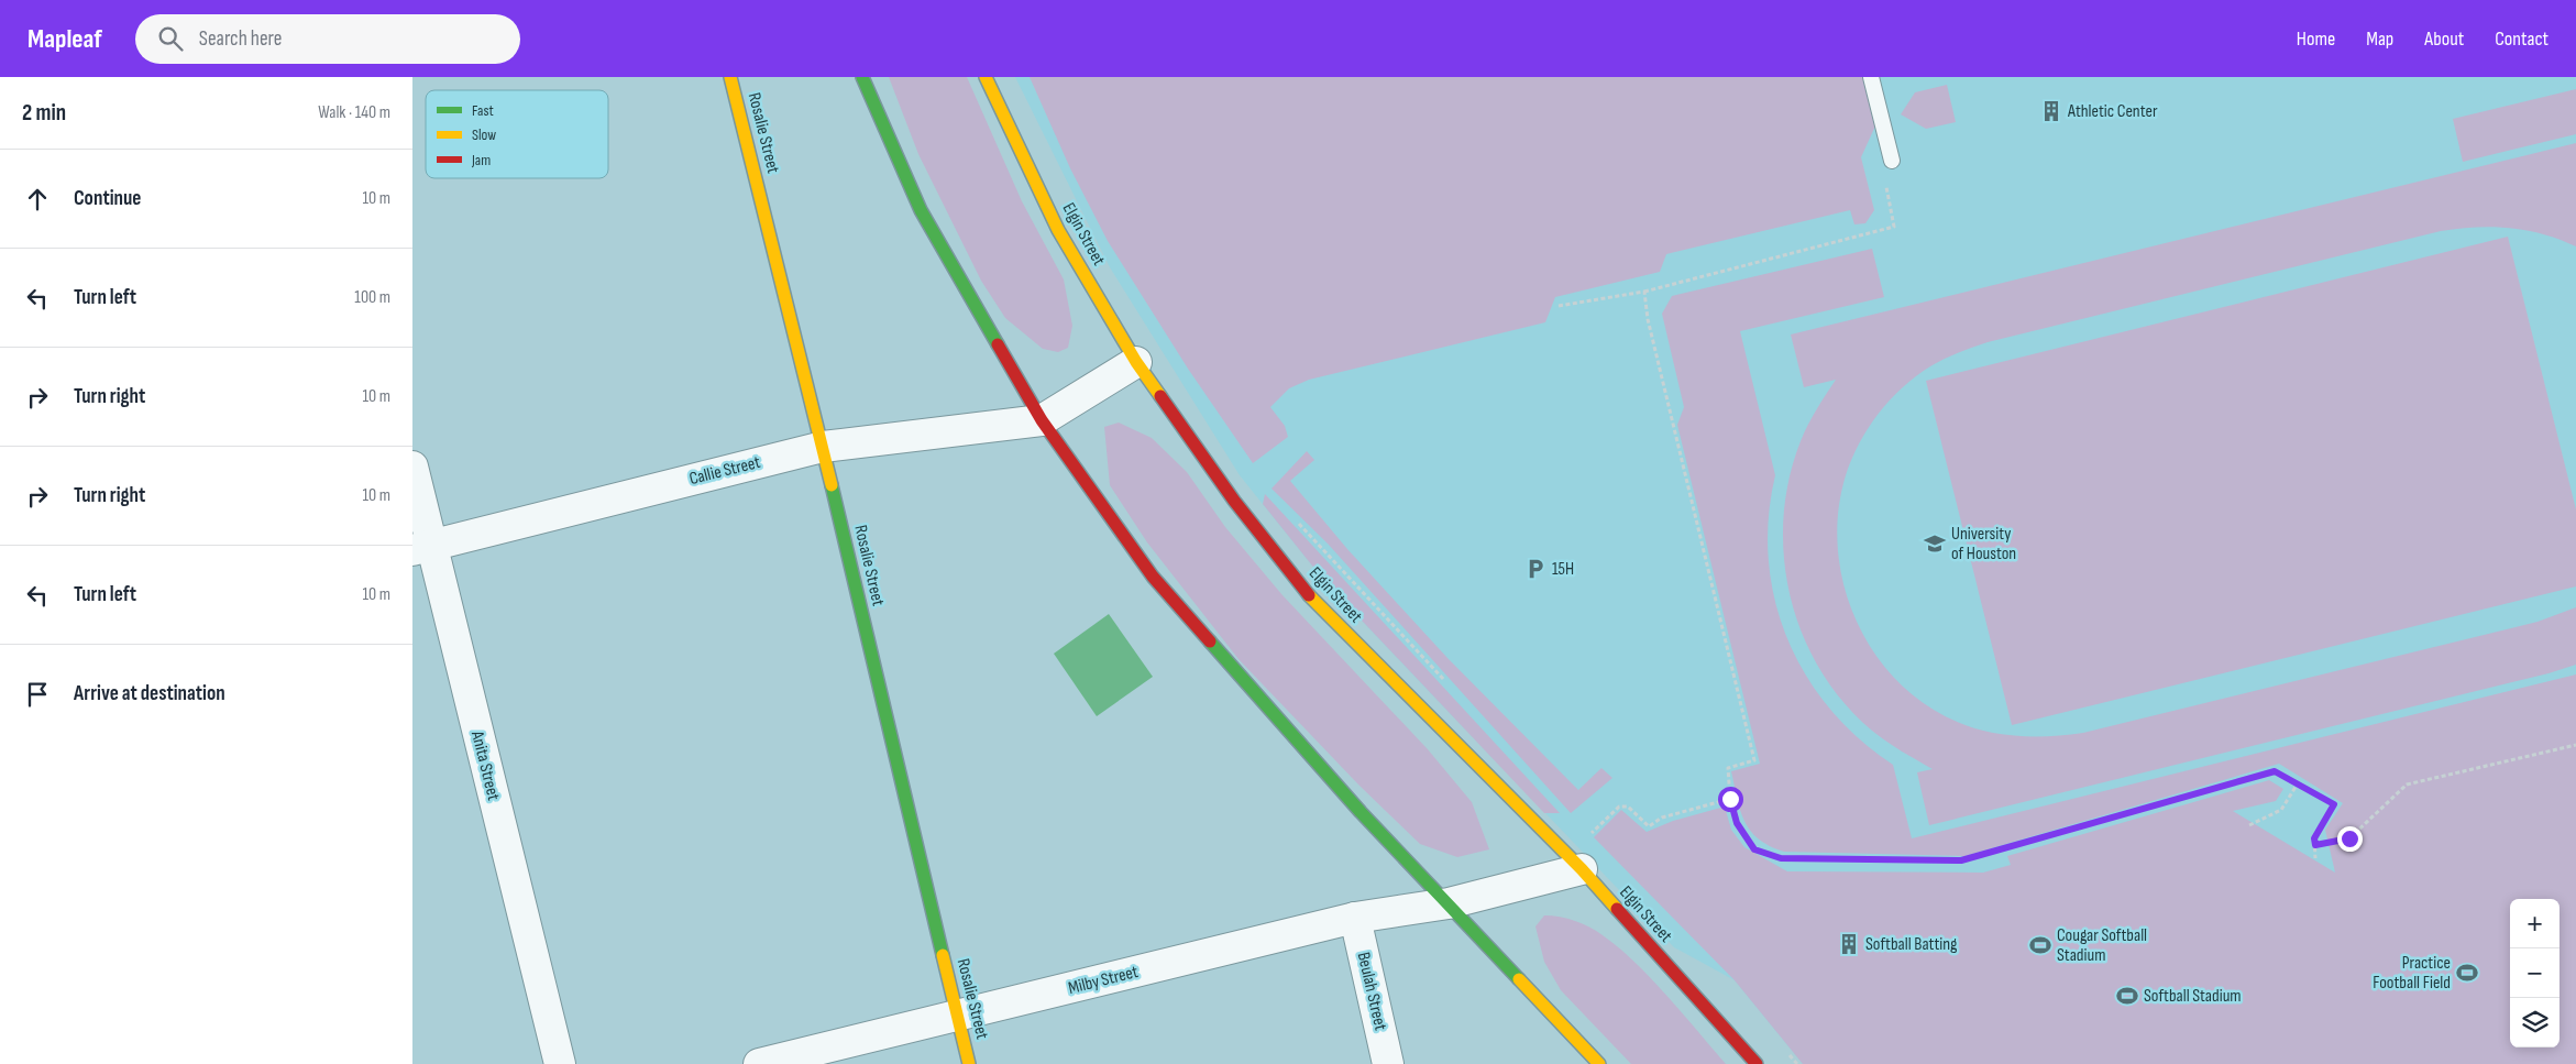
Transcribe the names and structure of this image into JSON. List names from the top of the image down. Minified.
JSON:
{"streets":{"main road":["Rosalie Street","Elgin Street"],"street":["Callie Street","Anita Street","Milby Street","Beulah Street"]},"crossings":[["Rosalie Street","Callie Street"],["Rosalie Street","Milby Street"],["Elgin Street","Milby Street"],["Callie Street","Anita Street"],["Milby Street","Beulah Street"]],"places":{"building":["Athletic Center","Softball Batting"],"school or university":["University of Houston"],"parking":["15H"],"sports":["Cougar Softball Stadium","Practice Football Field","Softball Stadium"]},"legend":["Fast","Slow","Jam"],"page":{"header":"Mapleaf","search":"Search here","nav":["Home","Map","About","Contact"],"heading":["2 min","Walk · 140 m"],"list":[["Continue","10 m"],["Turn left","100 m"],["Turn right","10 m"],["Turn right","10 m"],["Turn left","10 m"],"Arrive at destination"],"map_buttons":["+","−"]}}
